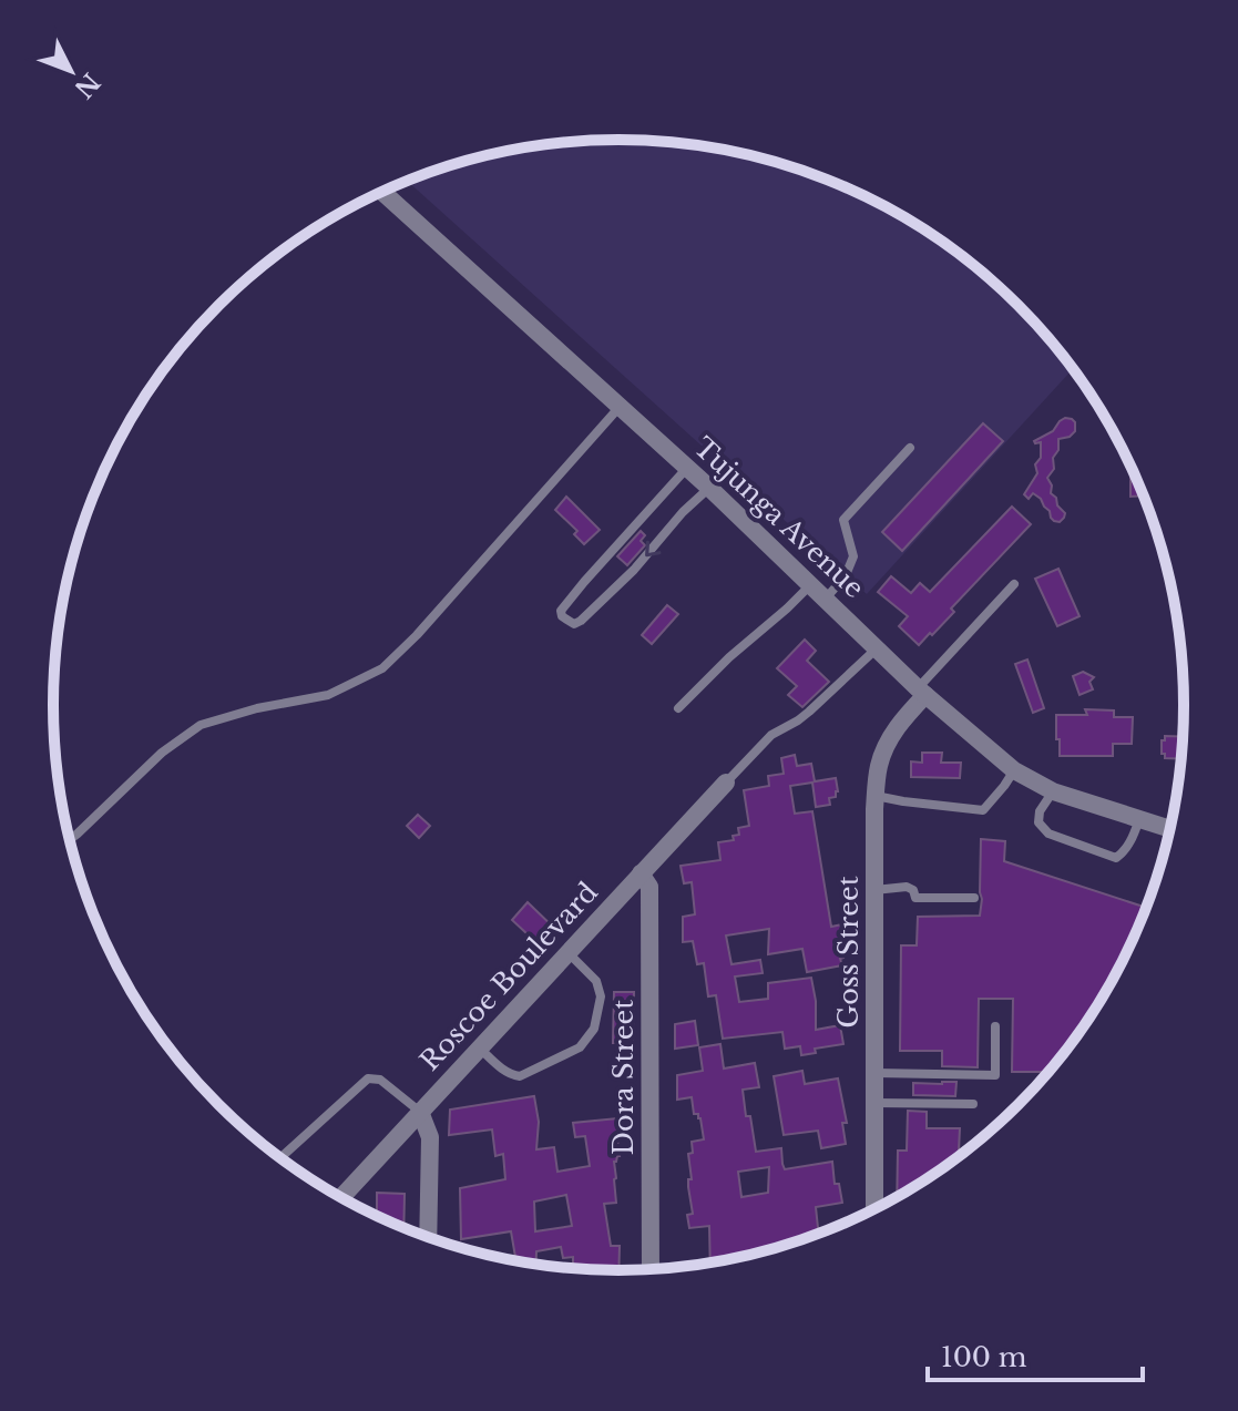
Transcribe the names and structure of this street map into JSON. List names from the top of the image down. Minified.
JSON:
{"streets":{"street":["Tujunga Avenue","Goss Street","Roscoe Boulevard","Dora Street"]},"crossings":[["Tujunga Avenue","Goss Street"],["Roscoe Boulevard","Dora Street"]],"scale_bar":"100 m","north":"bottom right"}
